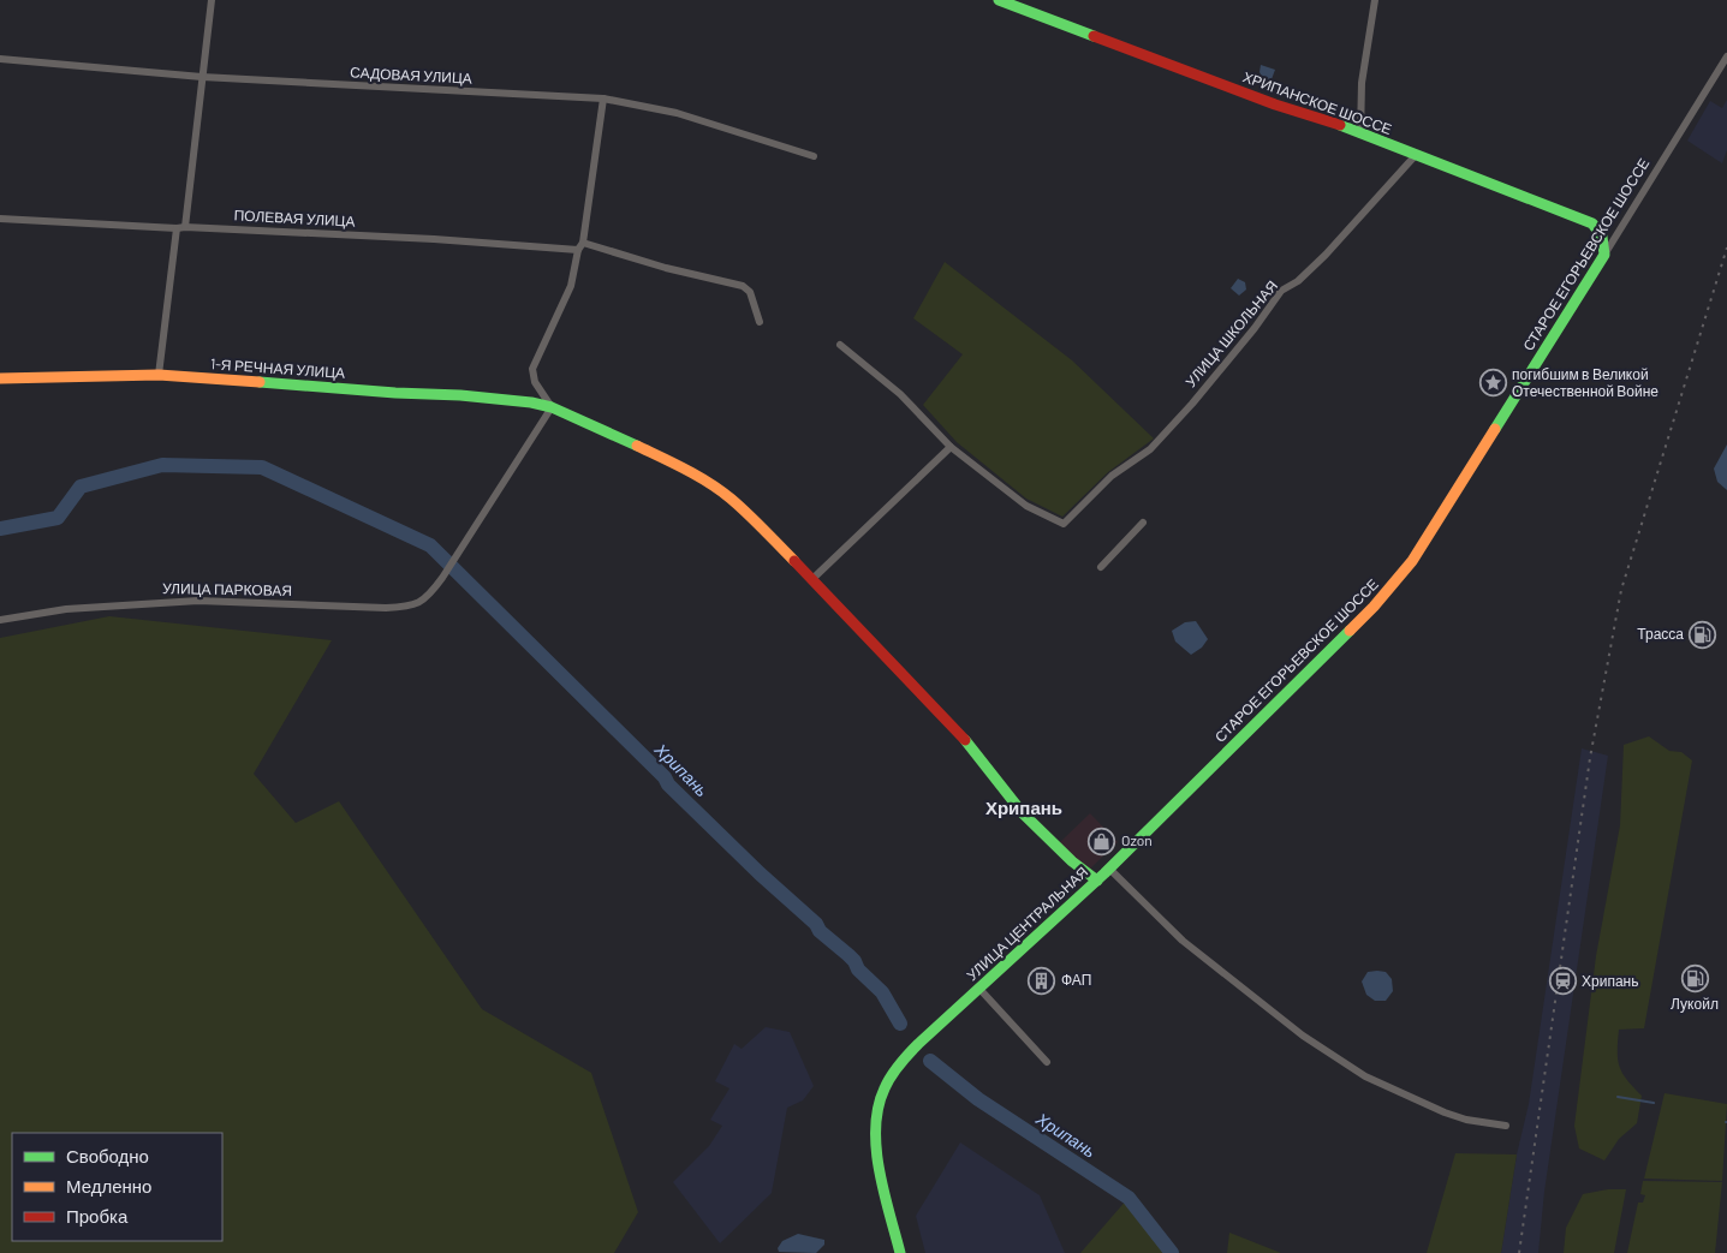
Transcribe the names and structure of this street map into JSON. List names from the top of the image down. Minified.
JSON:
{"streets":{"main road":["ХРИПАНСКОЕ ШОССЕ","СТАРОЕ ЕГОРЬЕВСКОЕ ШОССЕ","1-Я РЕЧНАЯ УЛИЦА","УЛИЦА ЦЕНТРАЛЬНАЯ"],"street":["САДОВАЯ УЛИЦА","ПОЛЕВАЯ УЛИЦА","УЛИЦА ШКОЛЬНАЯ","УЛИЦА ПАРКОВАЯ"]},"crossings":[["ХРИПАНСКОЕ ШОССЕ","СТАРОЕ ЕГОРЬЕВСКОЕ ШОССЕ"],["ХРИПАНСКОЕ ШОССЕ","УЛИЦА ШКОЛЬНАЯ"],["СТАРОЕ ЕГОРЬЕВСКОЕ ШОССЕ","УЛИЦА ЦЕНТРАЛЬНАЯ"],["1-Я РЕЧНАЯ УЛИЦА","УЛИЦА ПАРКОВАЯ"],["1-Я РЕЧНАЯ УЛИЦА","УЛИЦА ЦЕНТРАЛЬНАЯ"]],"districts":["Хрипань"],"water":["Хрипань"],"places":{"place":["погибшим в Великой Отечественной Войне"],"fuel station":["Трасса","Лукойл"],"shop":["Ozon"],"building":["ФАП"],"station":["Хрипань"]},"legend":["Свободно","Медленно","Пробка"]}
